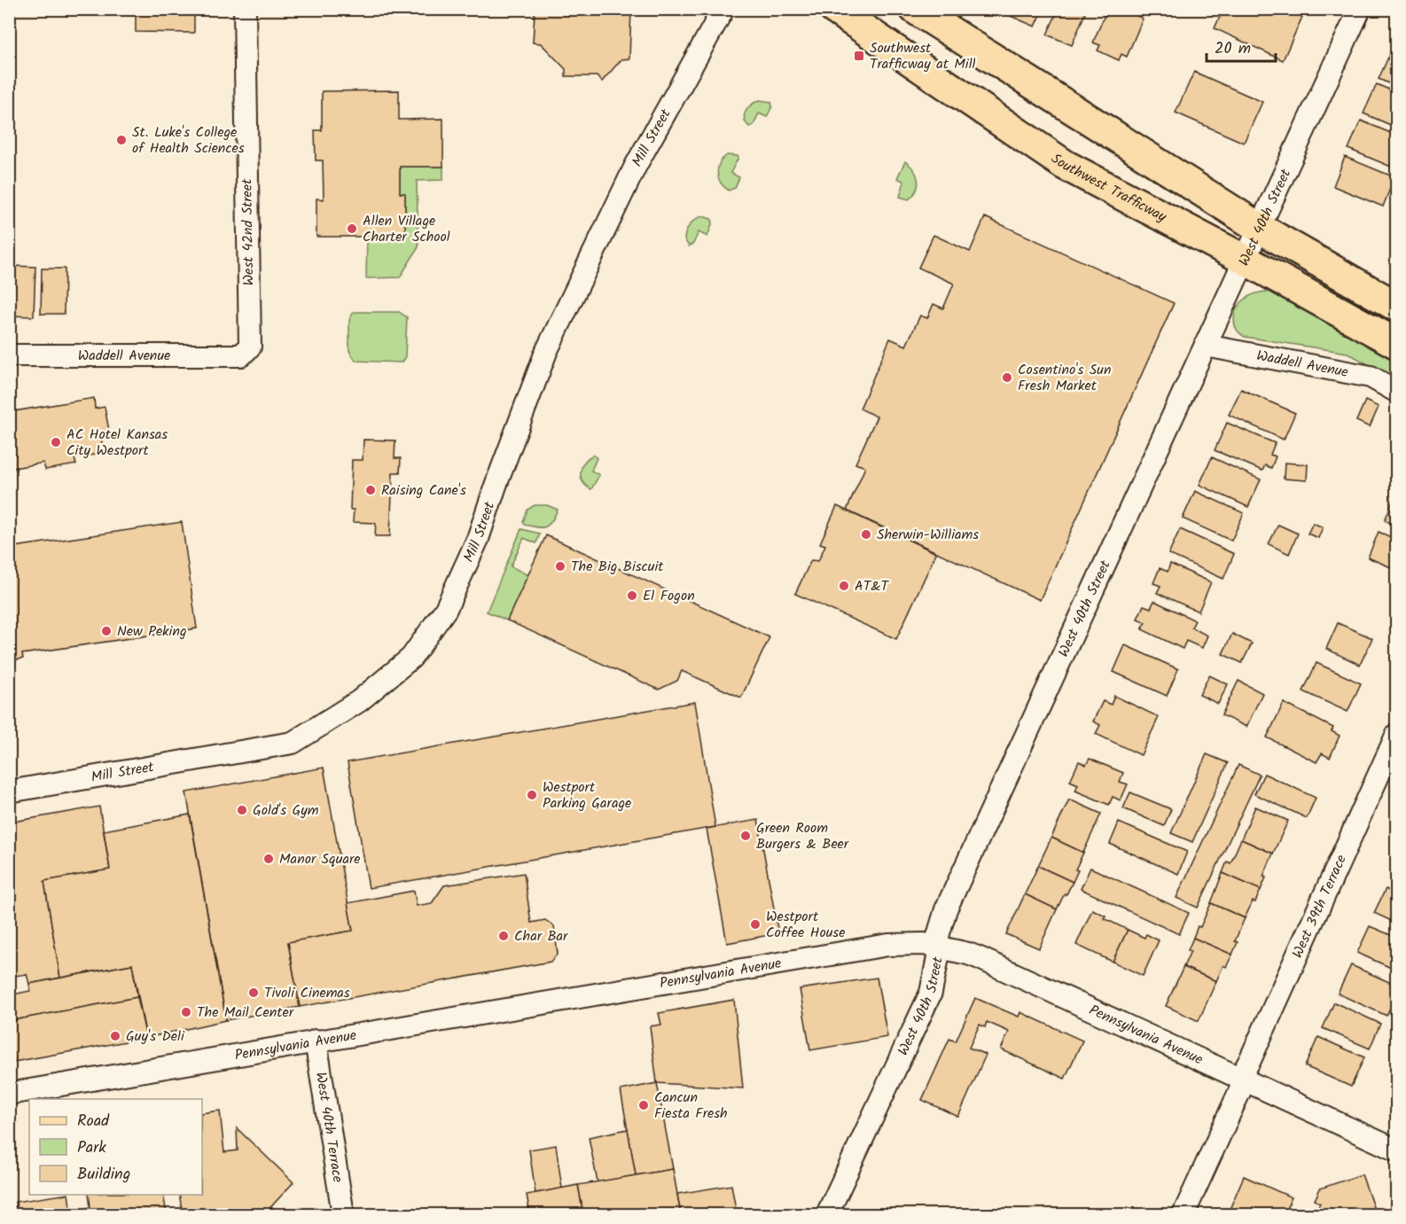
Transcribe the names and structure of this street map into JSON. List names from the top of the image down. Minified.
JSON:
{"streets":{"main road":["Southwest Trafficway"],"street":["Mill Street","West 40th Street","West 42nd Street","Waddell Avenue","West 39th Terrace","Pennsylvania Avenue","West 40th Terrace"]},"crossings":[["Southwest Trafficway","West 40th Street"],["West 40th Street","Waddell Avenue"],["West 40th Street","Pennsylvania Avenue"],["West 42nd Street","Waddell Avenue"],["West 39th Terrace","Pennsylvania Avenue"],["Pennsylvania Avenue","West 40th Terrace"]],"places":{"transit":["Southwest Trafficway at Mill"],"other":["St. Luke's College of Health Sciences","Allen Village Charter School","Cosentino's Sun Fresh Market","AC Hotel Kansas City Westport","Raising Cane's","Sherwin-Williams","The Big Biscuit","AT&T","El Fogon","New Peking","Westport Parking Garage","Gold's Gym","Green Room Burgers & Beer","Manor Square","Westport Coffee House","Char Bar","Tivoli Cinemas","The Mail Center","Guy's Deli","Cancun Fiesta Fresh"]},"legend":["Road","Park","Building"],"scale_bar":"20 m"}
